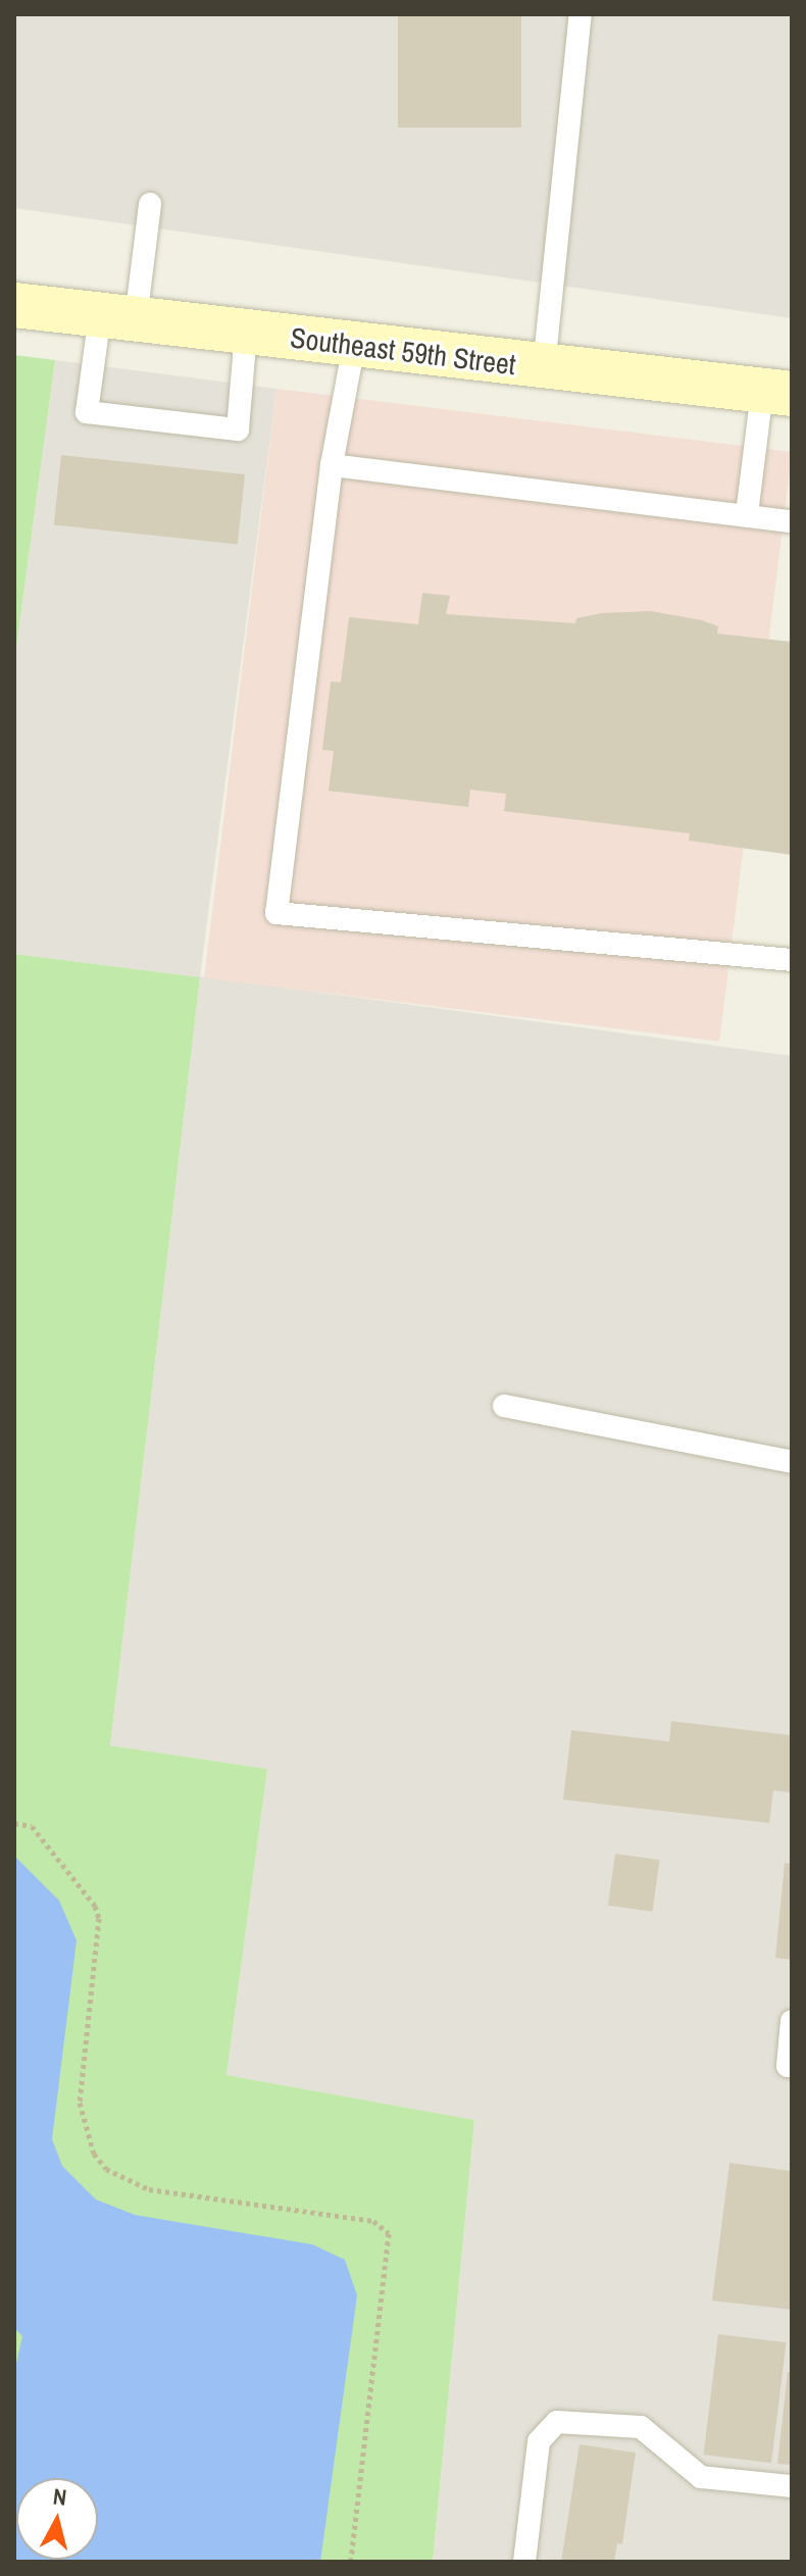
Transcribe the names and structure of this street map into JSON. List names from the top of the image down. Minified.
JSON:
{"streets":{"main road":["Southeast 59th Street"]},"north":"top"}
